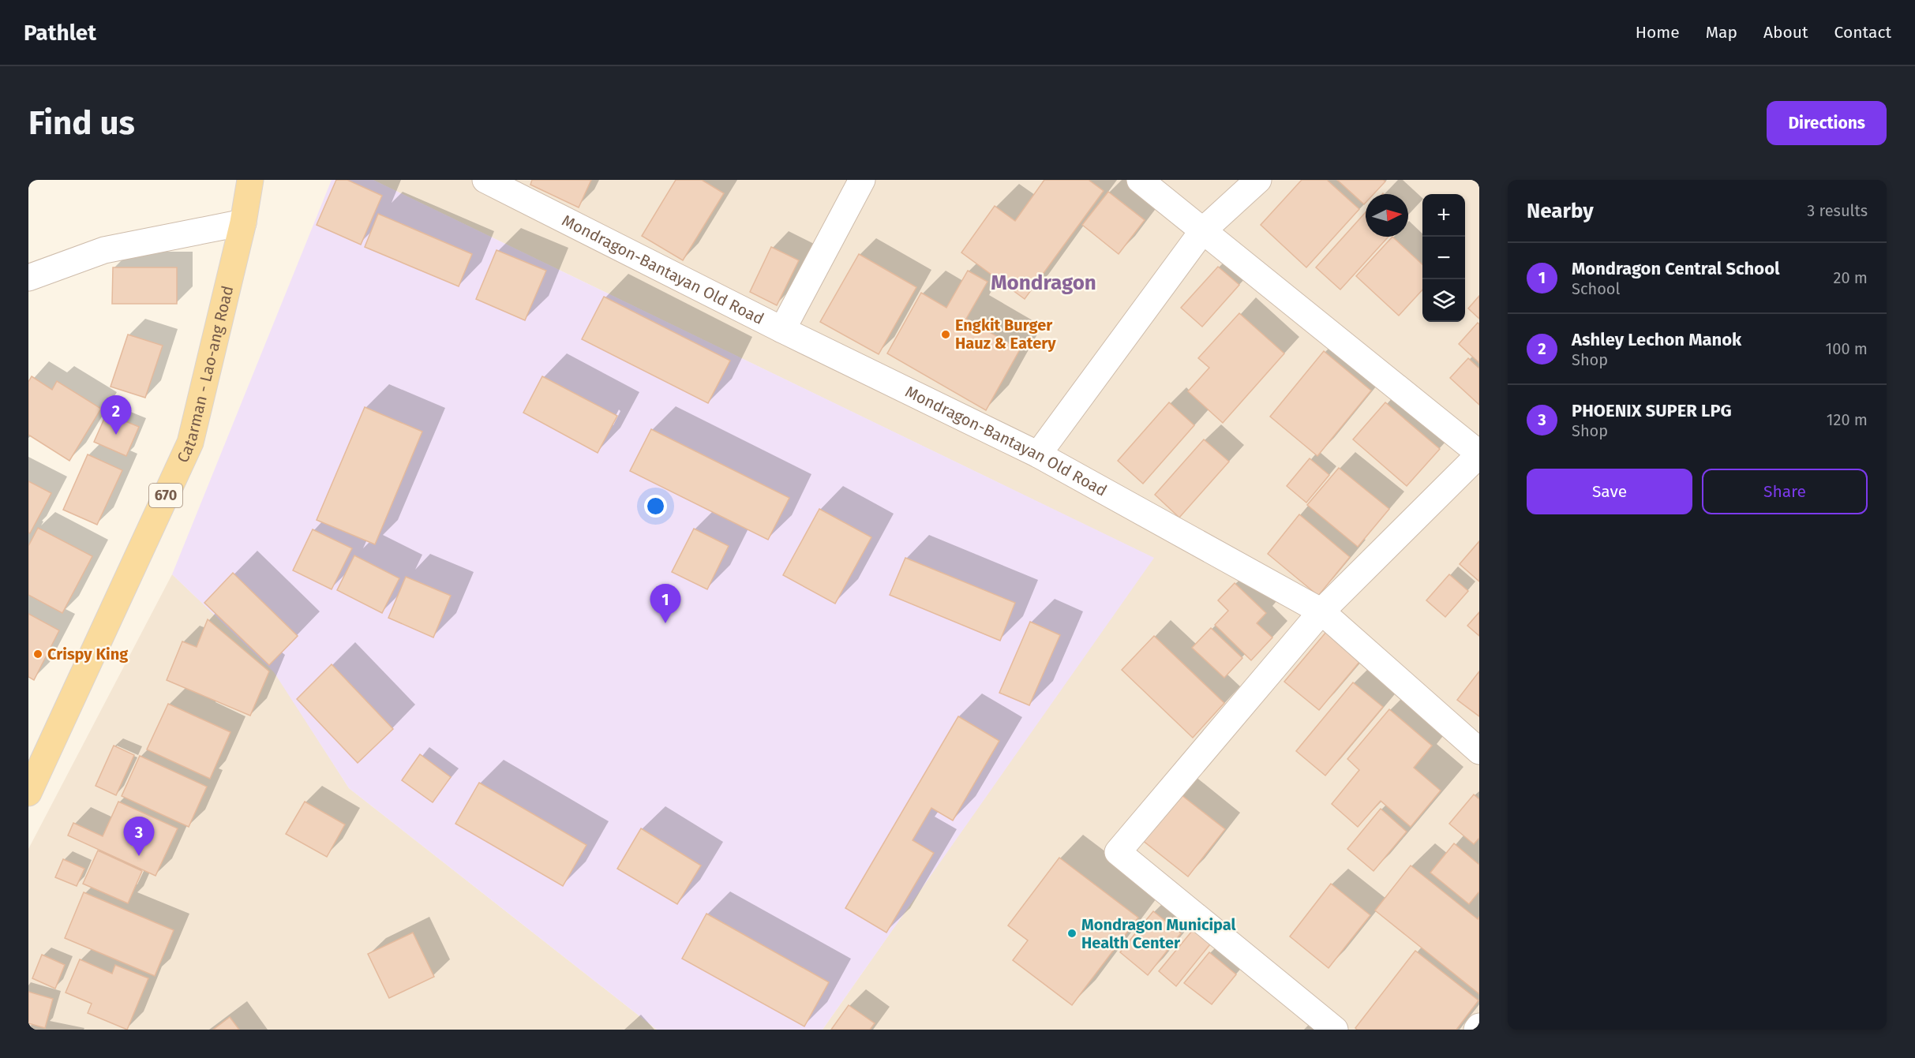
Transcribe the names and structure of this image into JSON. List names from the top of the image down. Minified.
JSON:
{"streets":{"main road":["Catarman - Lao-ang Road","670"],"street":["Mondragon-Bantayan Old Road"]},"districts":["Mondragon"],"places":["Engkit Burger Hauz & Eatery","Crispy King","Mondragon Municipal Health Center"],"north":"right","page":{"header":"Pathlet","nav":["Home","Map","About","Contact"],"buttons":["Directions",["Save","Share"]],"title":"Find us","heading":["Nearby","3 results"],"map_buttons":["+","−"],"list":[{"mark":"1","name":"Mondragon Central School","note":"School","value":"20 m"},{"mark":"2","name":"Ashley Lechon Manok","note":"Shop","value":"100 m"},{"mark":"3","name":"PHOENIX SUPER LPG","note":"Shop","value":"120 m"}],"pins":["2","1","3"]}}
